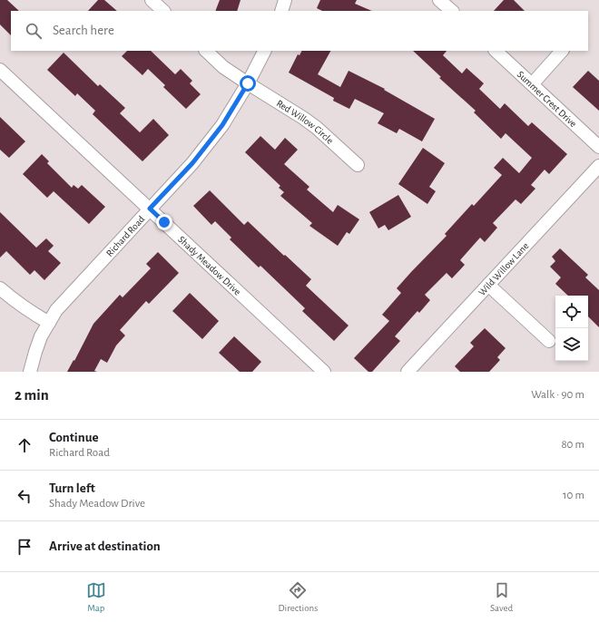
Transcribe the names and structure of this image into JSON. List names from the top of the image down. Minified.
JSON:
{"streets":{"street":["Summer Crest Drive","Red Willow Circle","Richard Road","Shady Meadow Drive","Wild Willow Lane"]},"crossings":[["Red Willow Circle","Richard Road"],["Richard Road","Shady Meadow Drive"]],"page":{"search":"Search here","heading":["2 min","Walk · 90 m"],"list":[["Continue","Richard Road","80 m"],["Turn left","Shady Meadow Drive","10 m"],"Arrive at destination"],"nav":["Map","Directions","Saved"]}}
